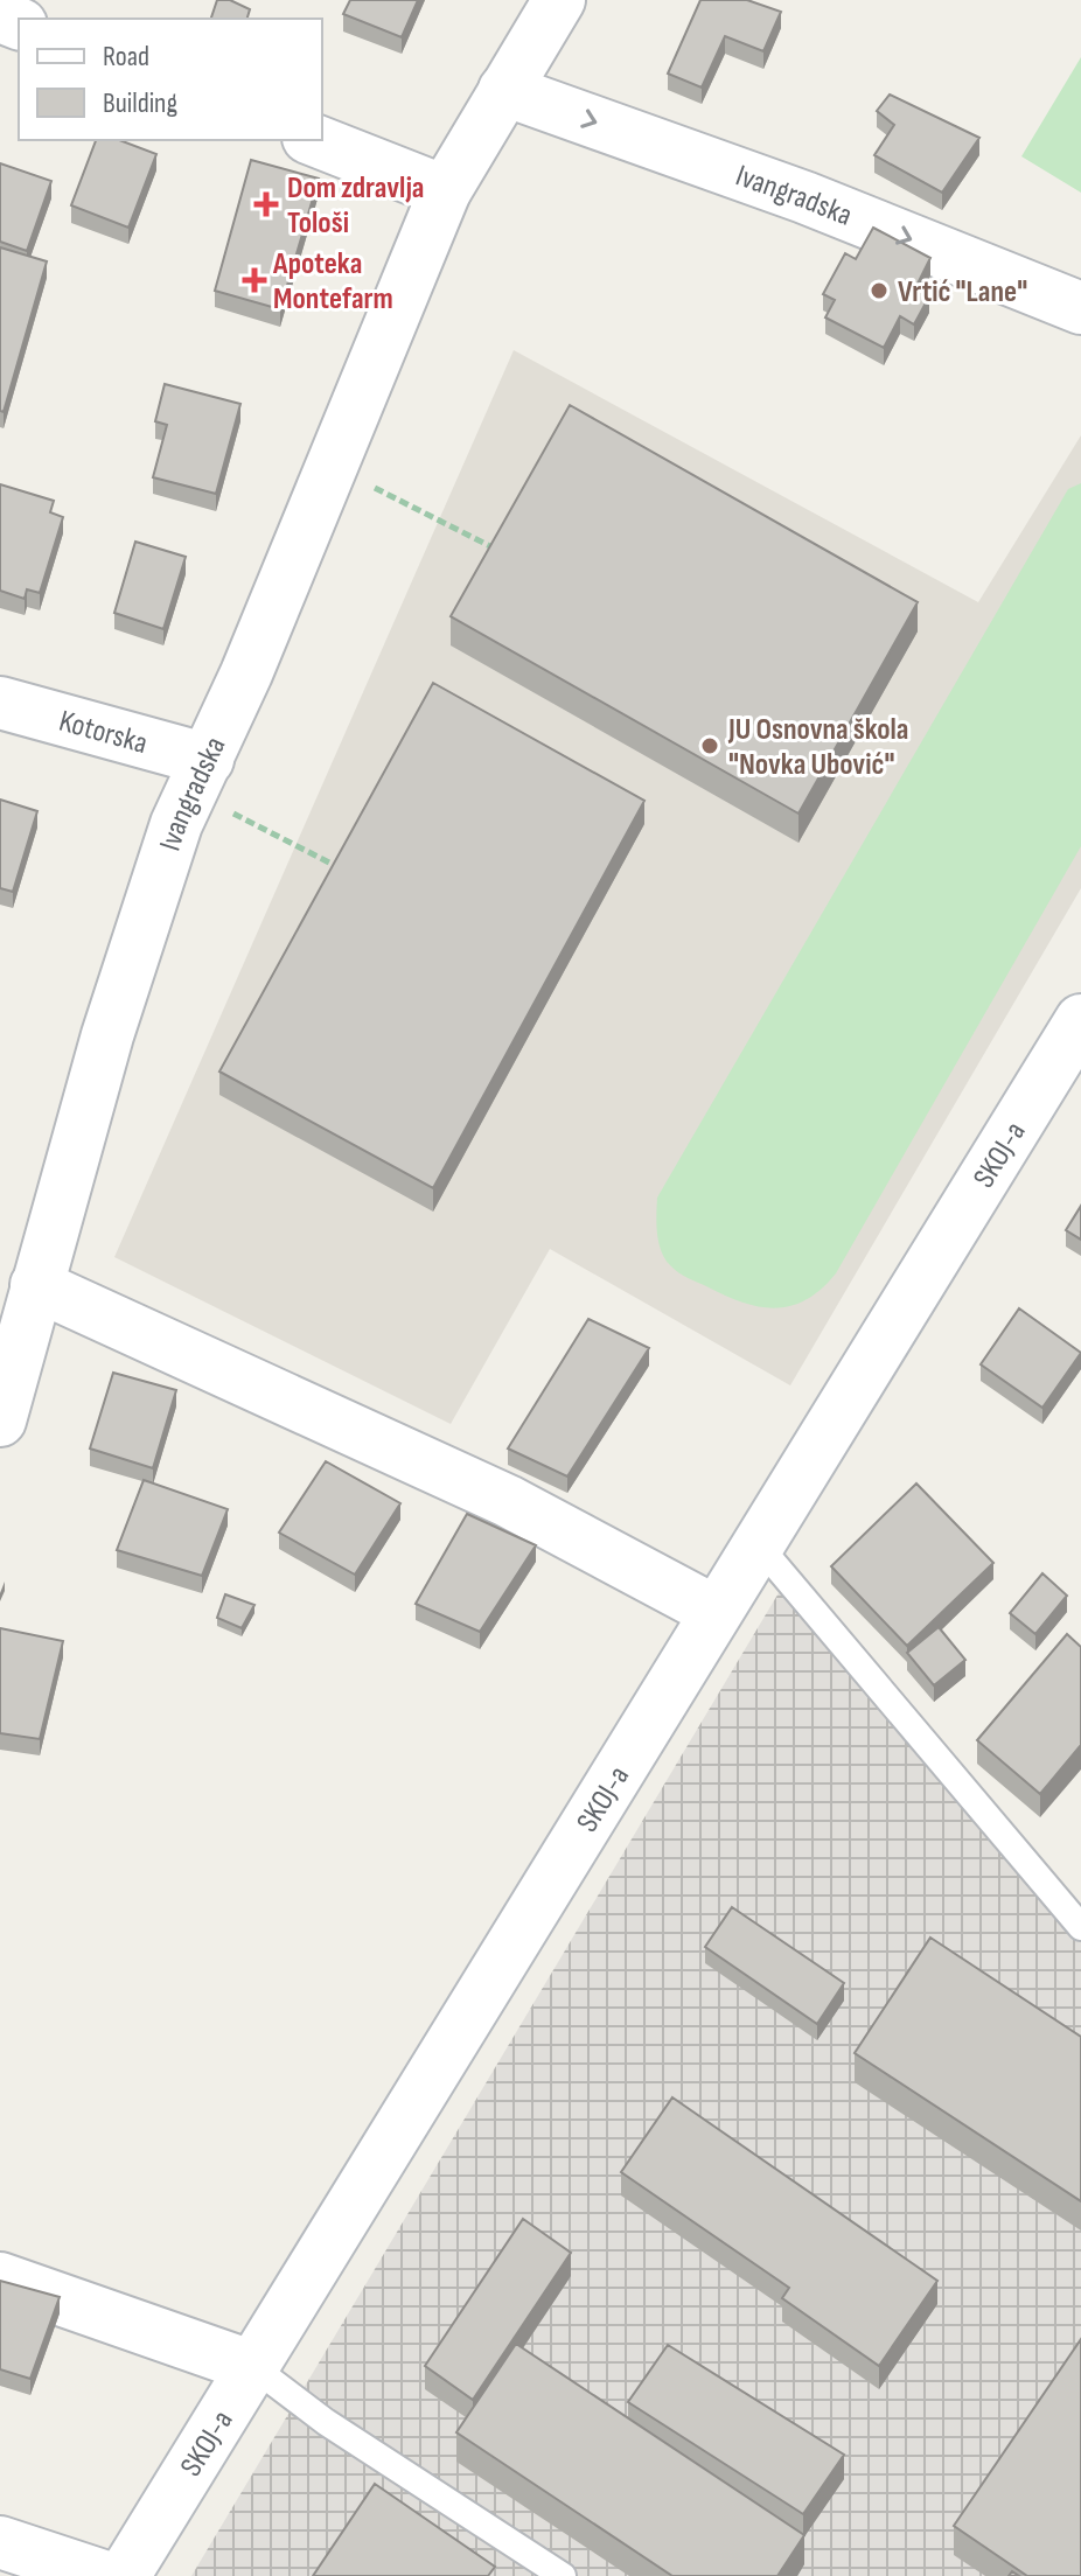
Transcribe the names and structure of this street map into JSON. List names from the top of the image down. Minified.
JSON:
{"streets":{"street":["Ivangradska","Kotorska","SKOJ-a"]},"crossings":[["Ivangradska","Kotorska"]],"places":{"health":["Dom zdravlja Tološi","Apoteka Montefarm"],"other":["Vrtić \"Lane\"","JU Osnovna škola \"Novka Ubović\""]},"legend":["Road","Building"]}
